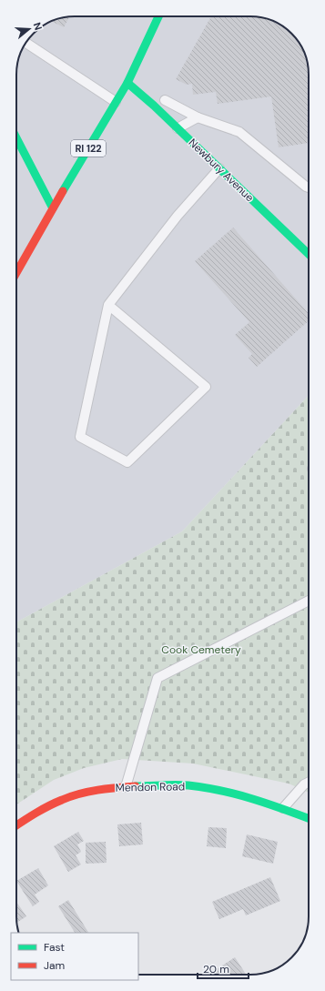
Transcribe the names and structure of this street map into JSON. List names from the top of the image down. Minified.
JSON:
{"streets":{"main road":["RI 122","Newbury Avenue","Mendon Road"]},"crossings":[["RI 122","Newbury Avenue"]],"parks":["Cook Cemetery"],"legend":["Fast","Jam"],"scale_bar":"20 m","north":"right"}
